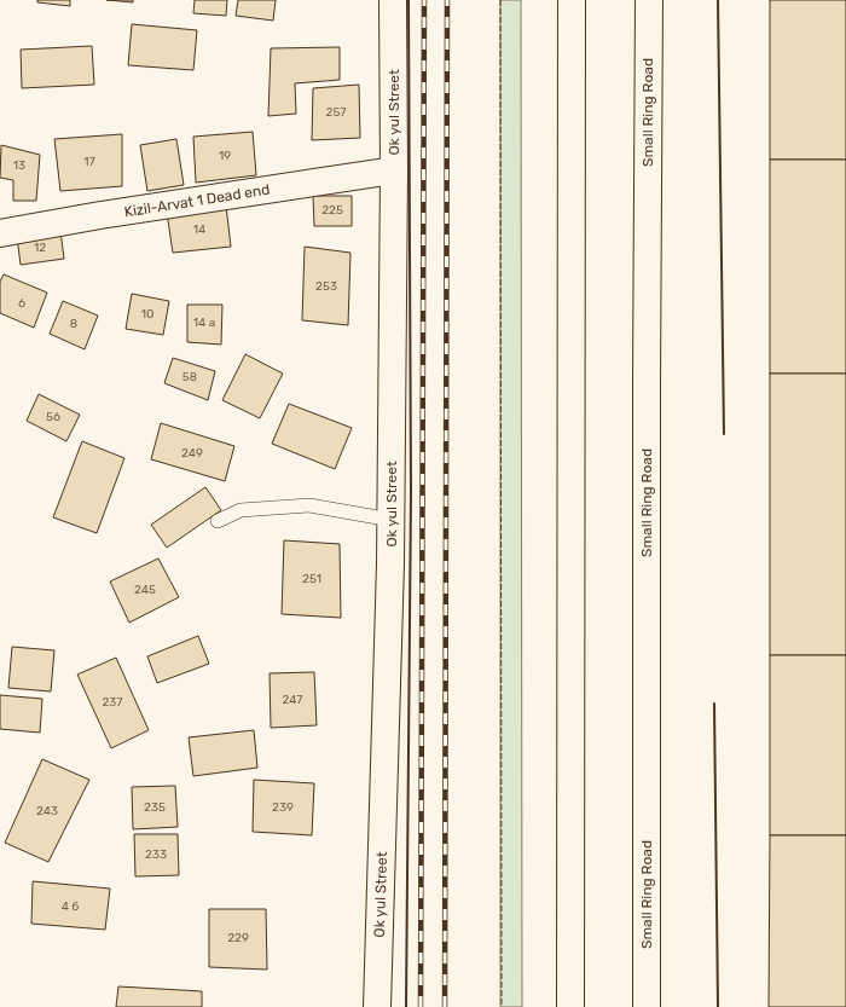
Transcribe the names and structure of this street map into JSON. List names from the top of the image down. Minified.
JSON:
{"streets":{"main road":["Ok yul Street","Small Ring Road","Kizil-Arvat 1 Dead end"]},"crossings":[["Ok yul Street","Kizil-Arvat 1 Dead end"]],"house_numbers":["257","19","17","13","225","14","12","253","6","10","14 а","8","58","56","249","251","245","247","237","235","239","243","233","4 б","229"]}
